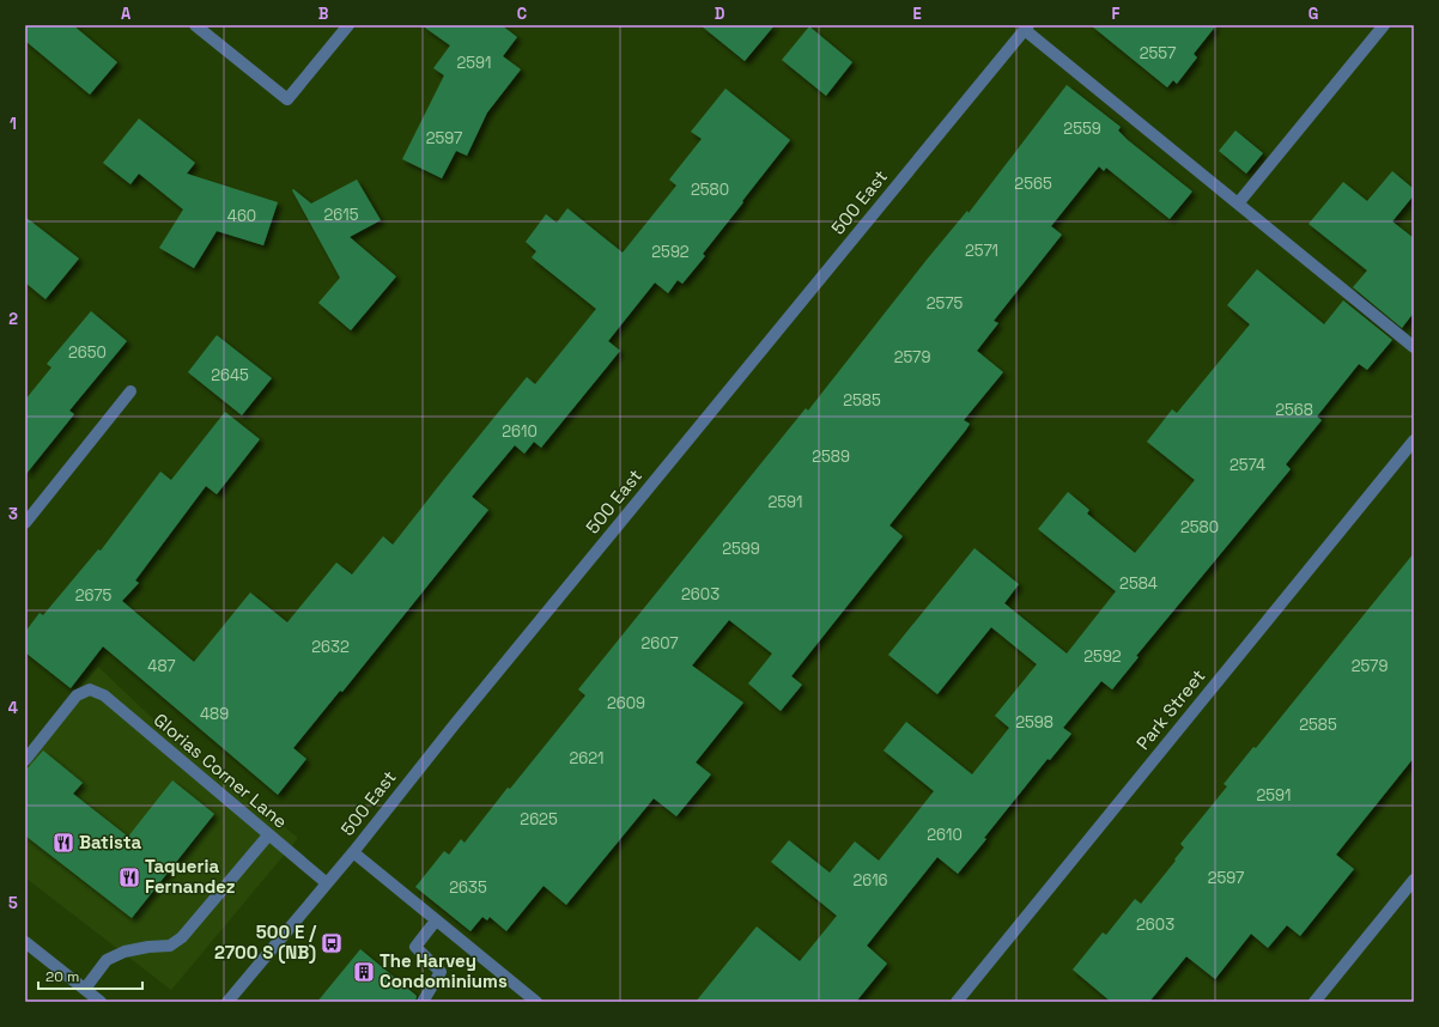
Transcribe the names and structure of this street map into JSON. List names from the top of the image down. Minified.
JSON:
{"streets":{"street":["500 East","Park Street","Glorias Corner Lane"]},"crossings":[["500 East","Glorias Corner Lane"]],"places":{"restaurant":["Batista","Taqueria Fernandez"],"bus stop":["500 E / 2700 S (NB)"],"building":["The Harvey Condominiums"]},"house_numbers":["2557","2591","2559","2597","2565","2580","2615","460","2571","2592","2575","2650","2579","2645","2585","2568","2610","2589","2574","2591","2580","2599","2584","2603","2675","2607","2632","2592","487","2579","2609","489","2598","2585","2621","2591","2625","2610","2597","2616","2635","2603"],"scale_bar":"20 m","grid":{"columns":["A","B","C","D","E","F","G"],"rows":["1","2","3","4","5"]}}
